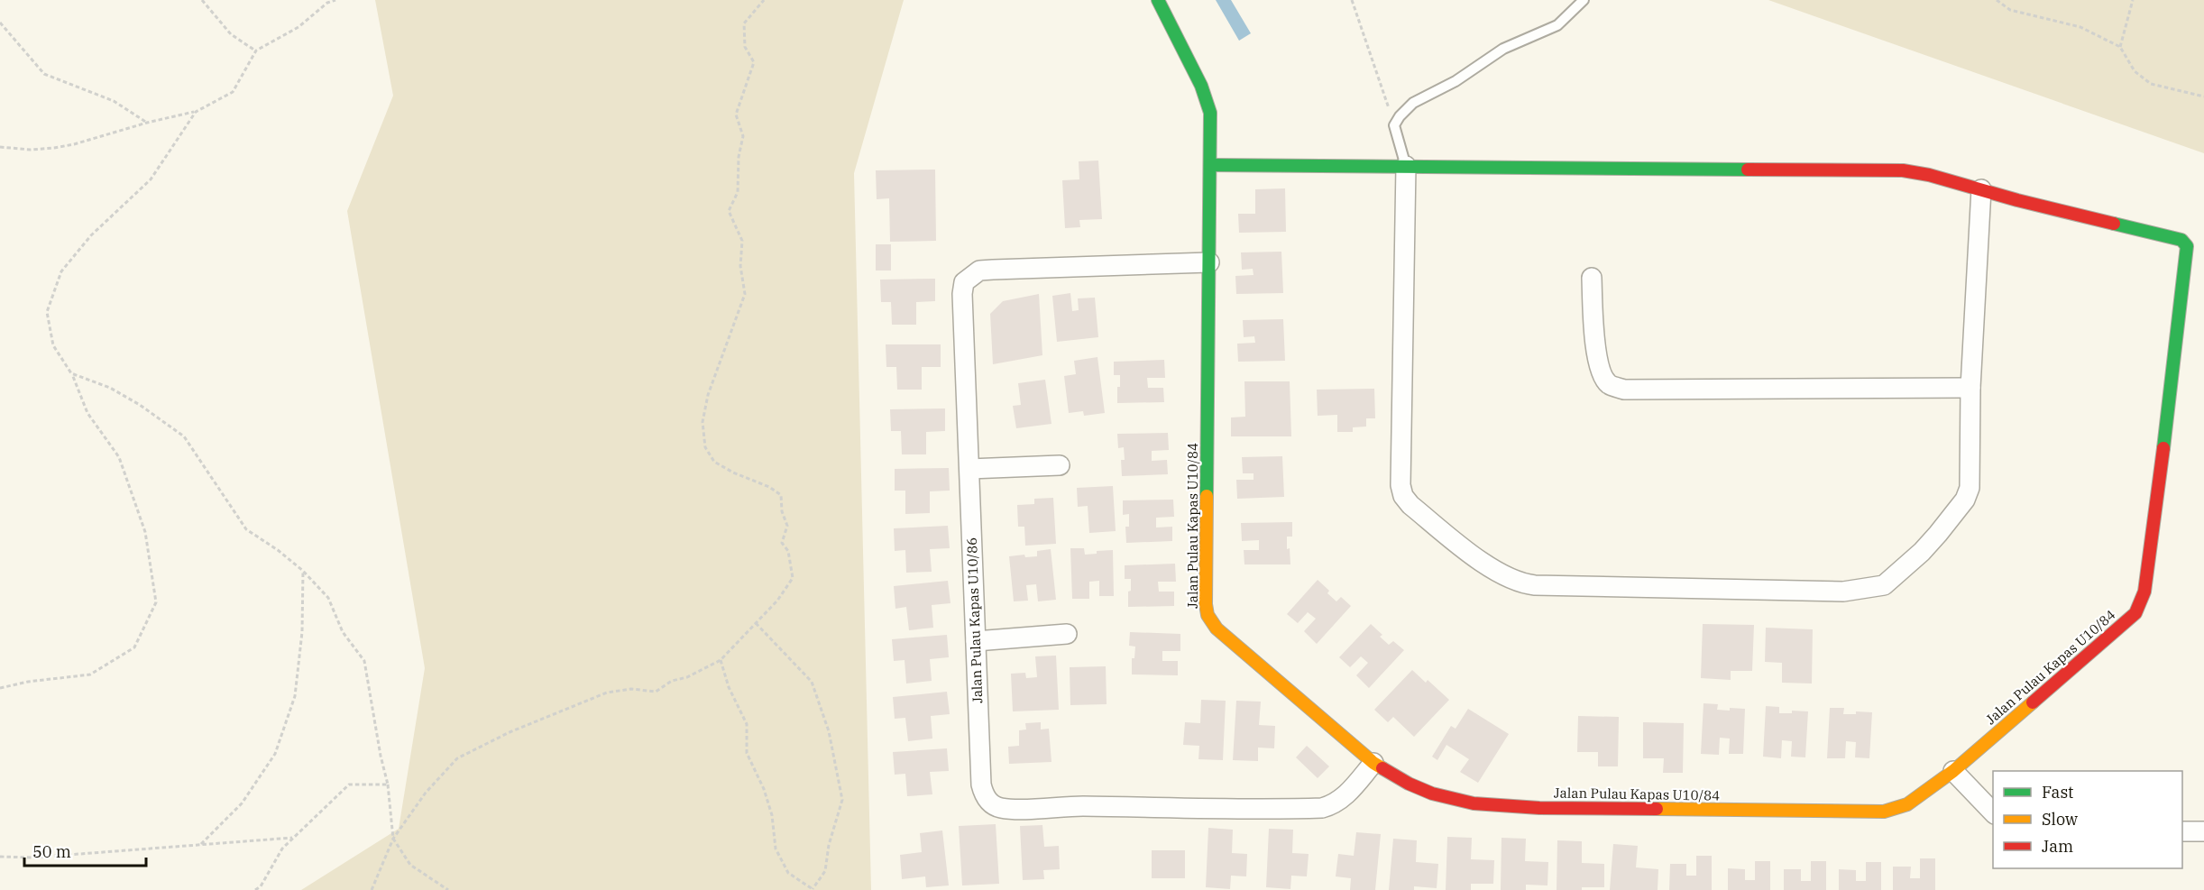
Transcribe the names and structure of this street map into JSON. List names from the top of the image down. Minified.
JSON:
{"streets":{"street":["Jalan Pulau Kapas U10/84","Jalan Pulau Kapas U10/86"]},"crossings":[["Jalan Pulau Kapas U10/84","Jalan Pulau Kapas U10/86"]],"legend":["Fast","Slow","Jam"],"scale_bar":"50 m"}
